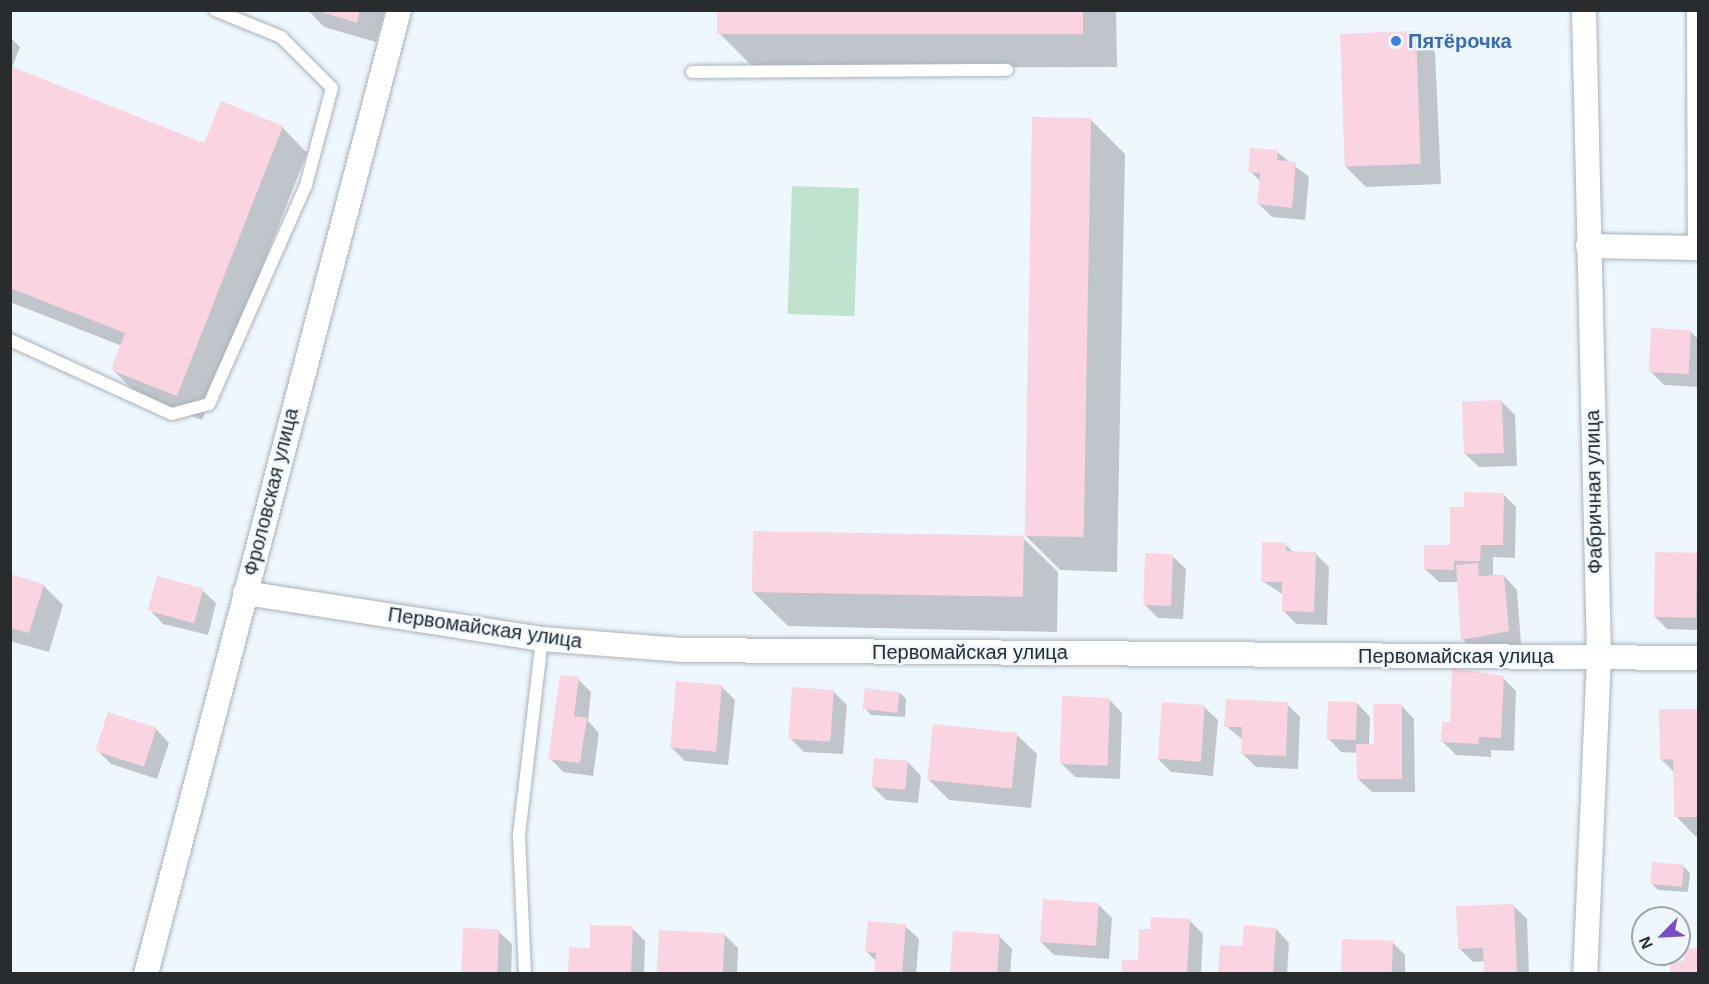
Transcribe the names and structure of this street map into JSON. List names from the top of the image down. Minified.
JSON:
{"streets":{"street":["Фроловская улица","Фабричная улица","Первомайская улица"]},"crossings":[["Фроловская улица","Первомайская улица"],["Фабричная улица","Первомайская улица"]],"places":["Пятёрочка"],"north":"bottom left"}
